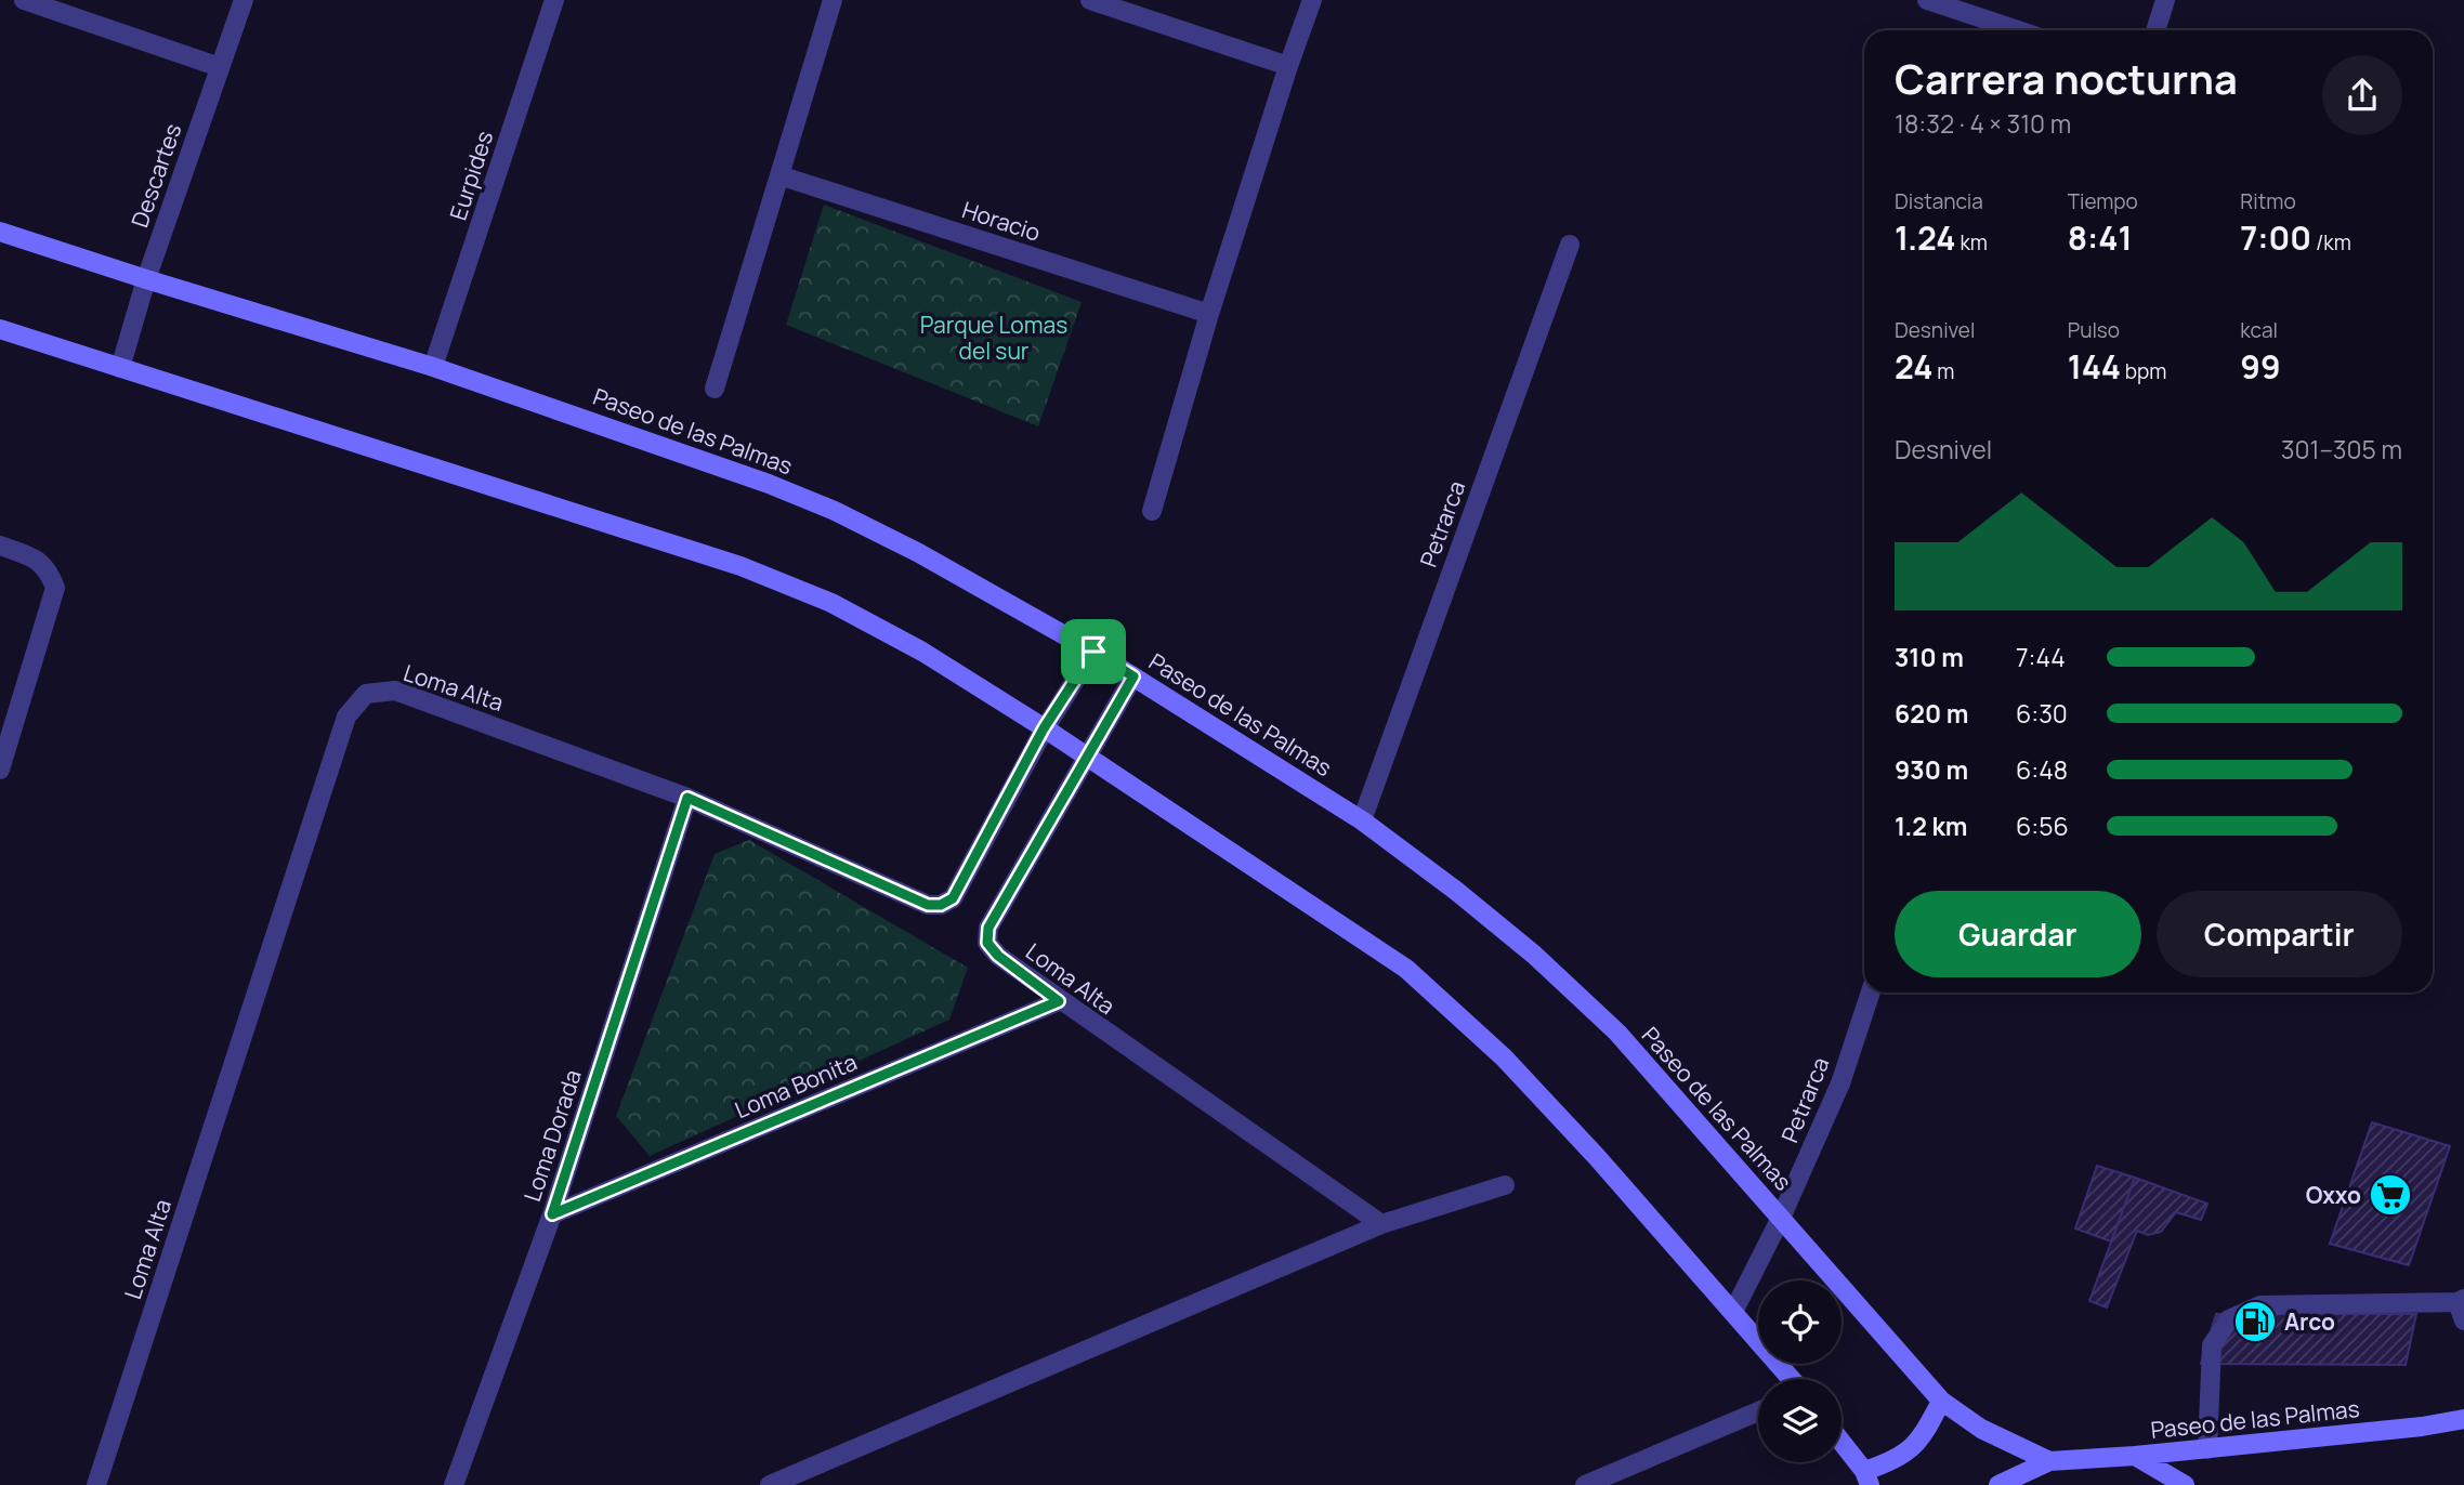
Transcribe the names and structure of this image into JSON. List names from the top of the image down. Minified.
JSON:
{"streets":{"street":["Descartes","Eurpides","Horacio","Paseo de las Palmas","Petrarca","Loma Alta","Loma Bonita","Loma Dorada"]},"crossings":[["Descartes","Paseo de las Palmas"],["Eurpides","Paseo de las Palmas"],["Paseo de las Palmas","Petrarca"],["Paseo de las Palmas","Loma Alta"],["Loma Alta","Loma Bonita"],["Loma Alta","Loma Dorada"],["Loma Bonita","Loma Dorada"]],"parks":["Parque Lomas del sur"],"places":{"supermarket":["Oxxo"],"fuel station":["Arco"]},"page":{"heading":["Carrera nocturna","18:32 · 4 × 310 m"],"stats":[["Distancia","1.24 km"],["Tiempo","8:41"],["Ritmo","7:00 /km"],["Desnivel","24 m"],["Pulso","144 bpm"],["kcal","99"]],"chart":["Desnivel","301–305 m"],"list":[{"name":"310 m","note":"7:44"},{"name":"620 m","note":"6:30"},{"name":"930 m","note":"6:48"},{"name":"1.2 km","note":"6:56"}],"buttons":["Guardar","Compartir"]}}
